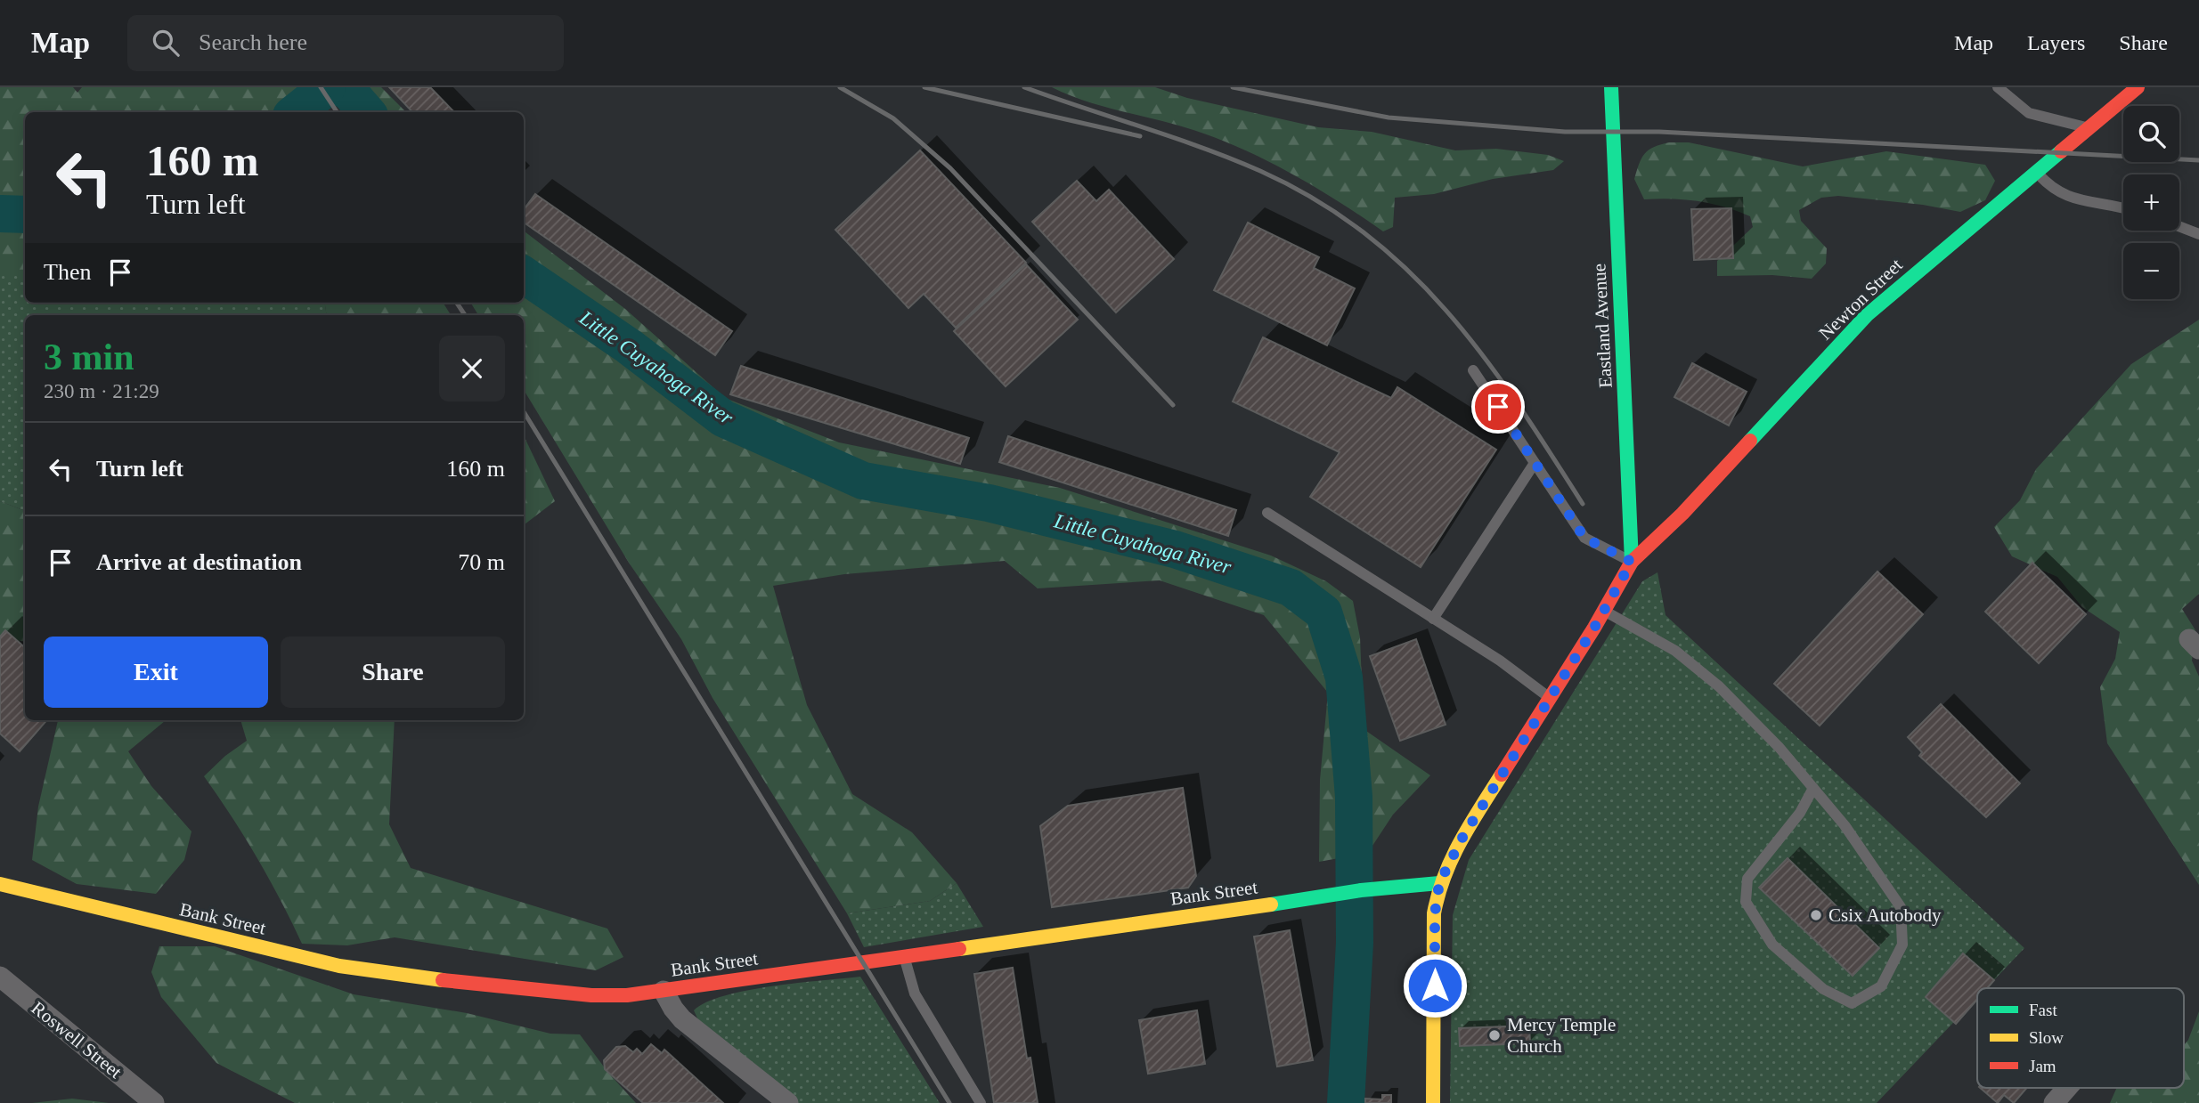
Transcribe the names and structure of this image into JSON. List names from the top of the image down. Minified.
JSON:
{"streets":{"street":["Newton Street","Eastland Avenue","Bank Street","Roswell Street"]},"crossings":[["Newton Street","Eastland Avenue"],["Newton Street","Bank Street"]],"water":["Little Cuyahoga River"],"places":["Csix Autobody","Mercy Temple Church"],"legend":["Fast","Slow","Jam"],"page":{"header":"Map","search":"Search here","nav":["Map","Layers","Share"],"map_buttons":["+","−"],"turn":["160 m","Turn left"],"then":"Then","heading":["3 min","230 m · 21:29"],"list":[{"name":"Turn left","value":"160 m"},{"name":"Arrive at destination","value":"70 m"}],"buttons":["Exit","Share"]}}
